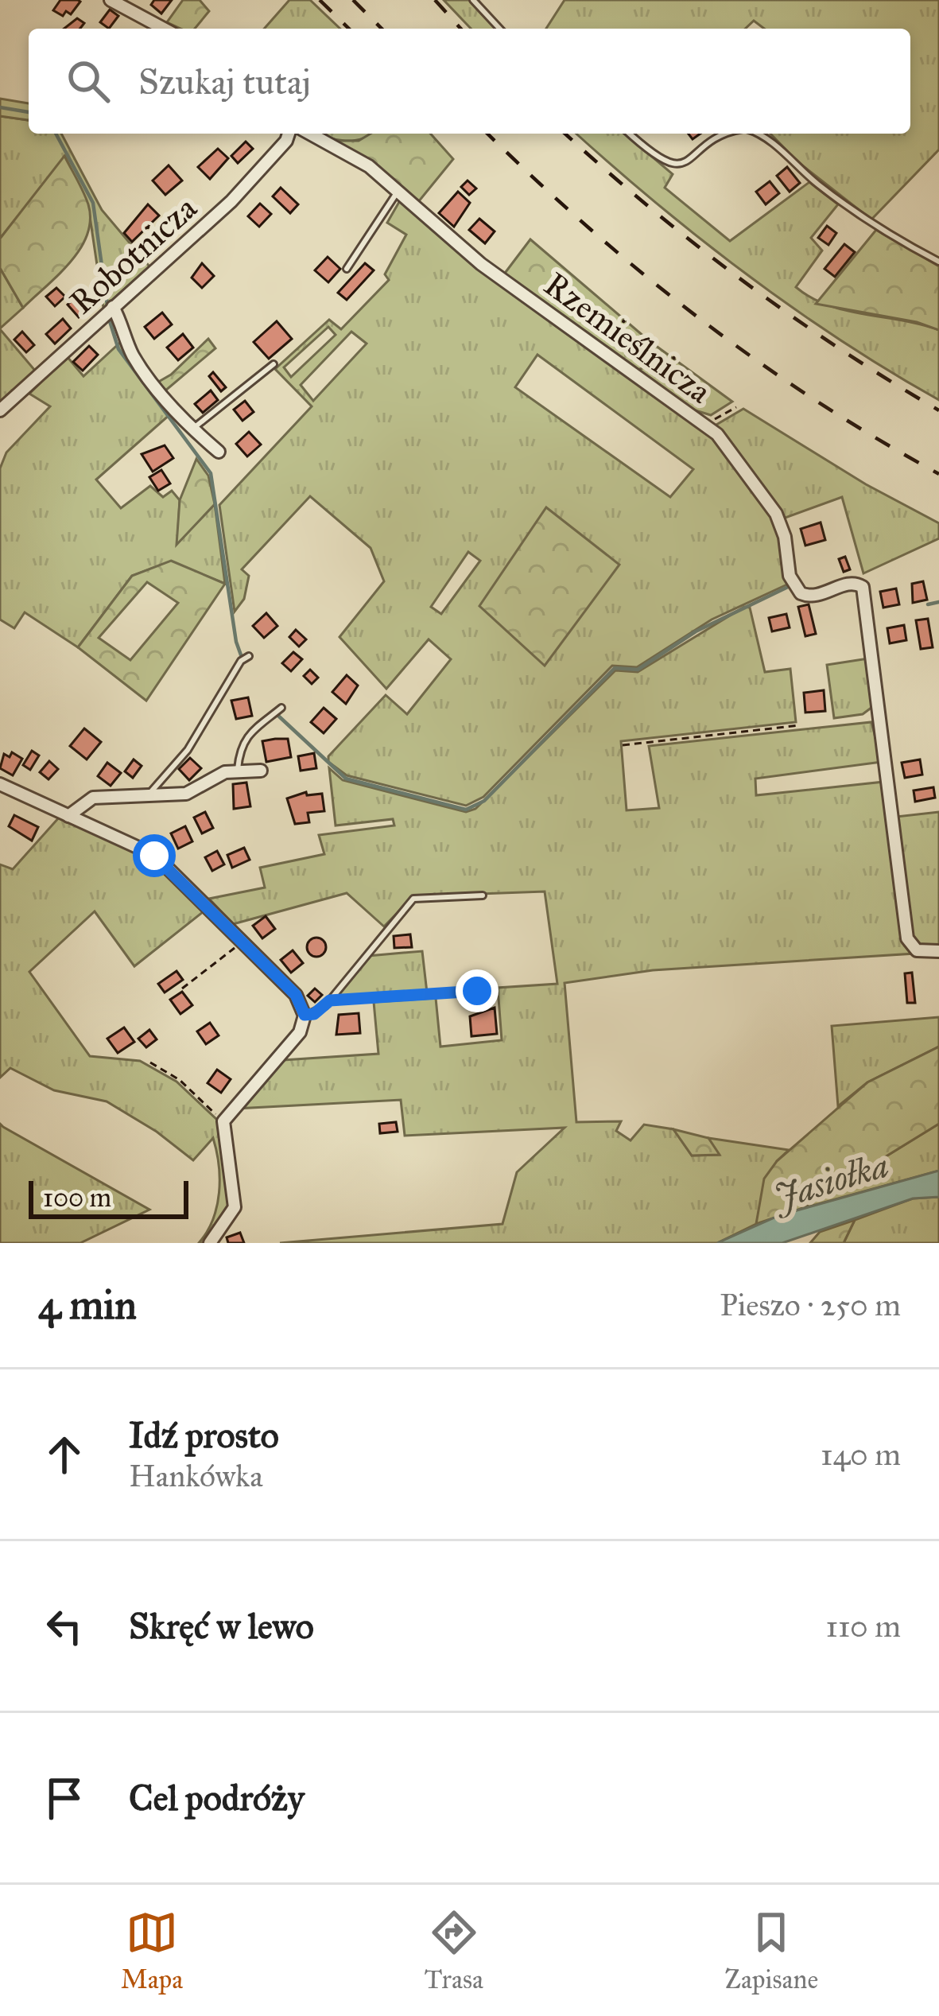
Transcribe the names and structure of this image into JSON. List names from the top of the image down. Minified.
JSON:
{"streets":{"street":["Robotnicza","Rzemieślnicza"]},"water":["Jasiołka"],"scale_bar":"100 m","page":{"search":"Szukaj tutaj","scale":"100 m","heading":["4 min","Pieszo · 250 m"],"list":[["Idź prosto","Hankówka","140 m"],["Skręć w lewo","110 m"],"Cel podróży"],"nav":["Mapa","Trasa","Zapisane"]}}
